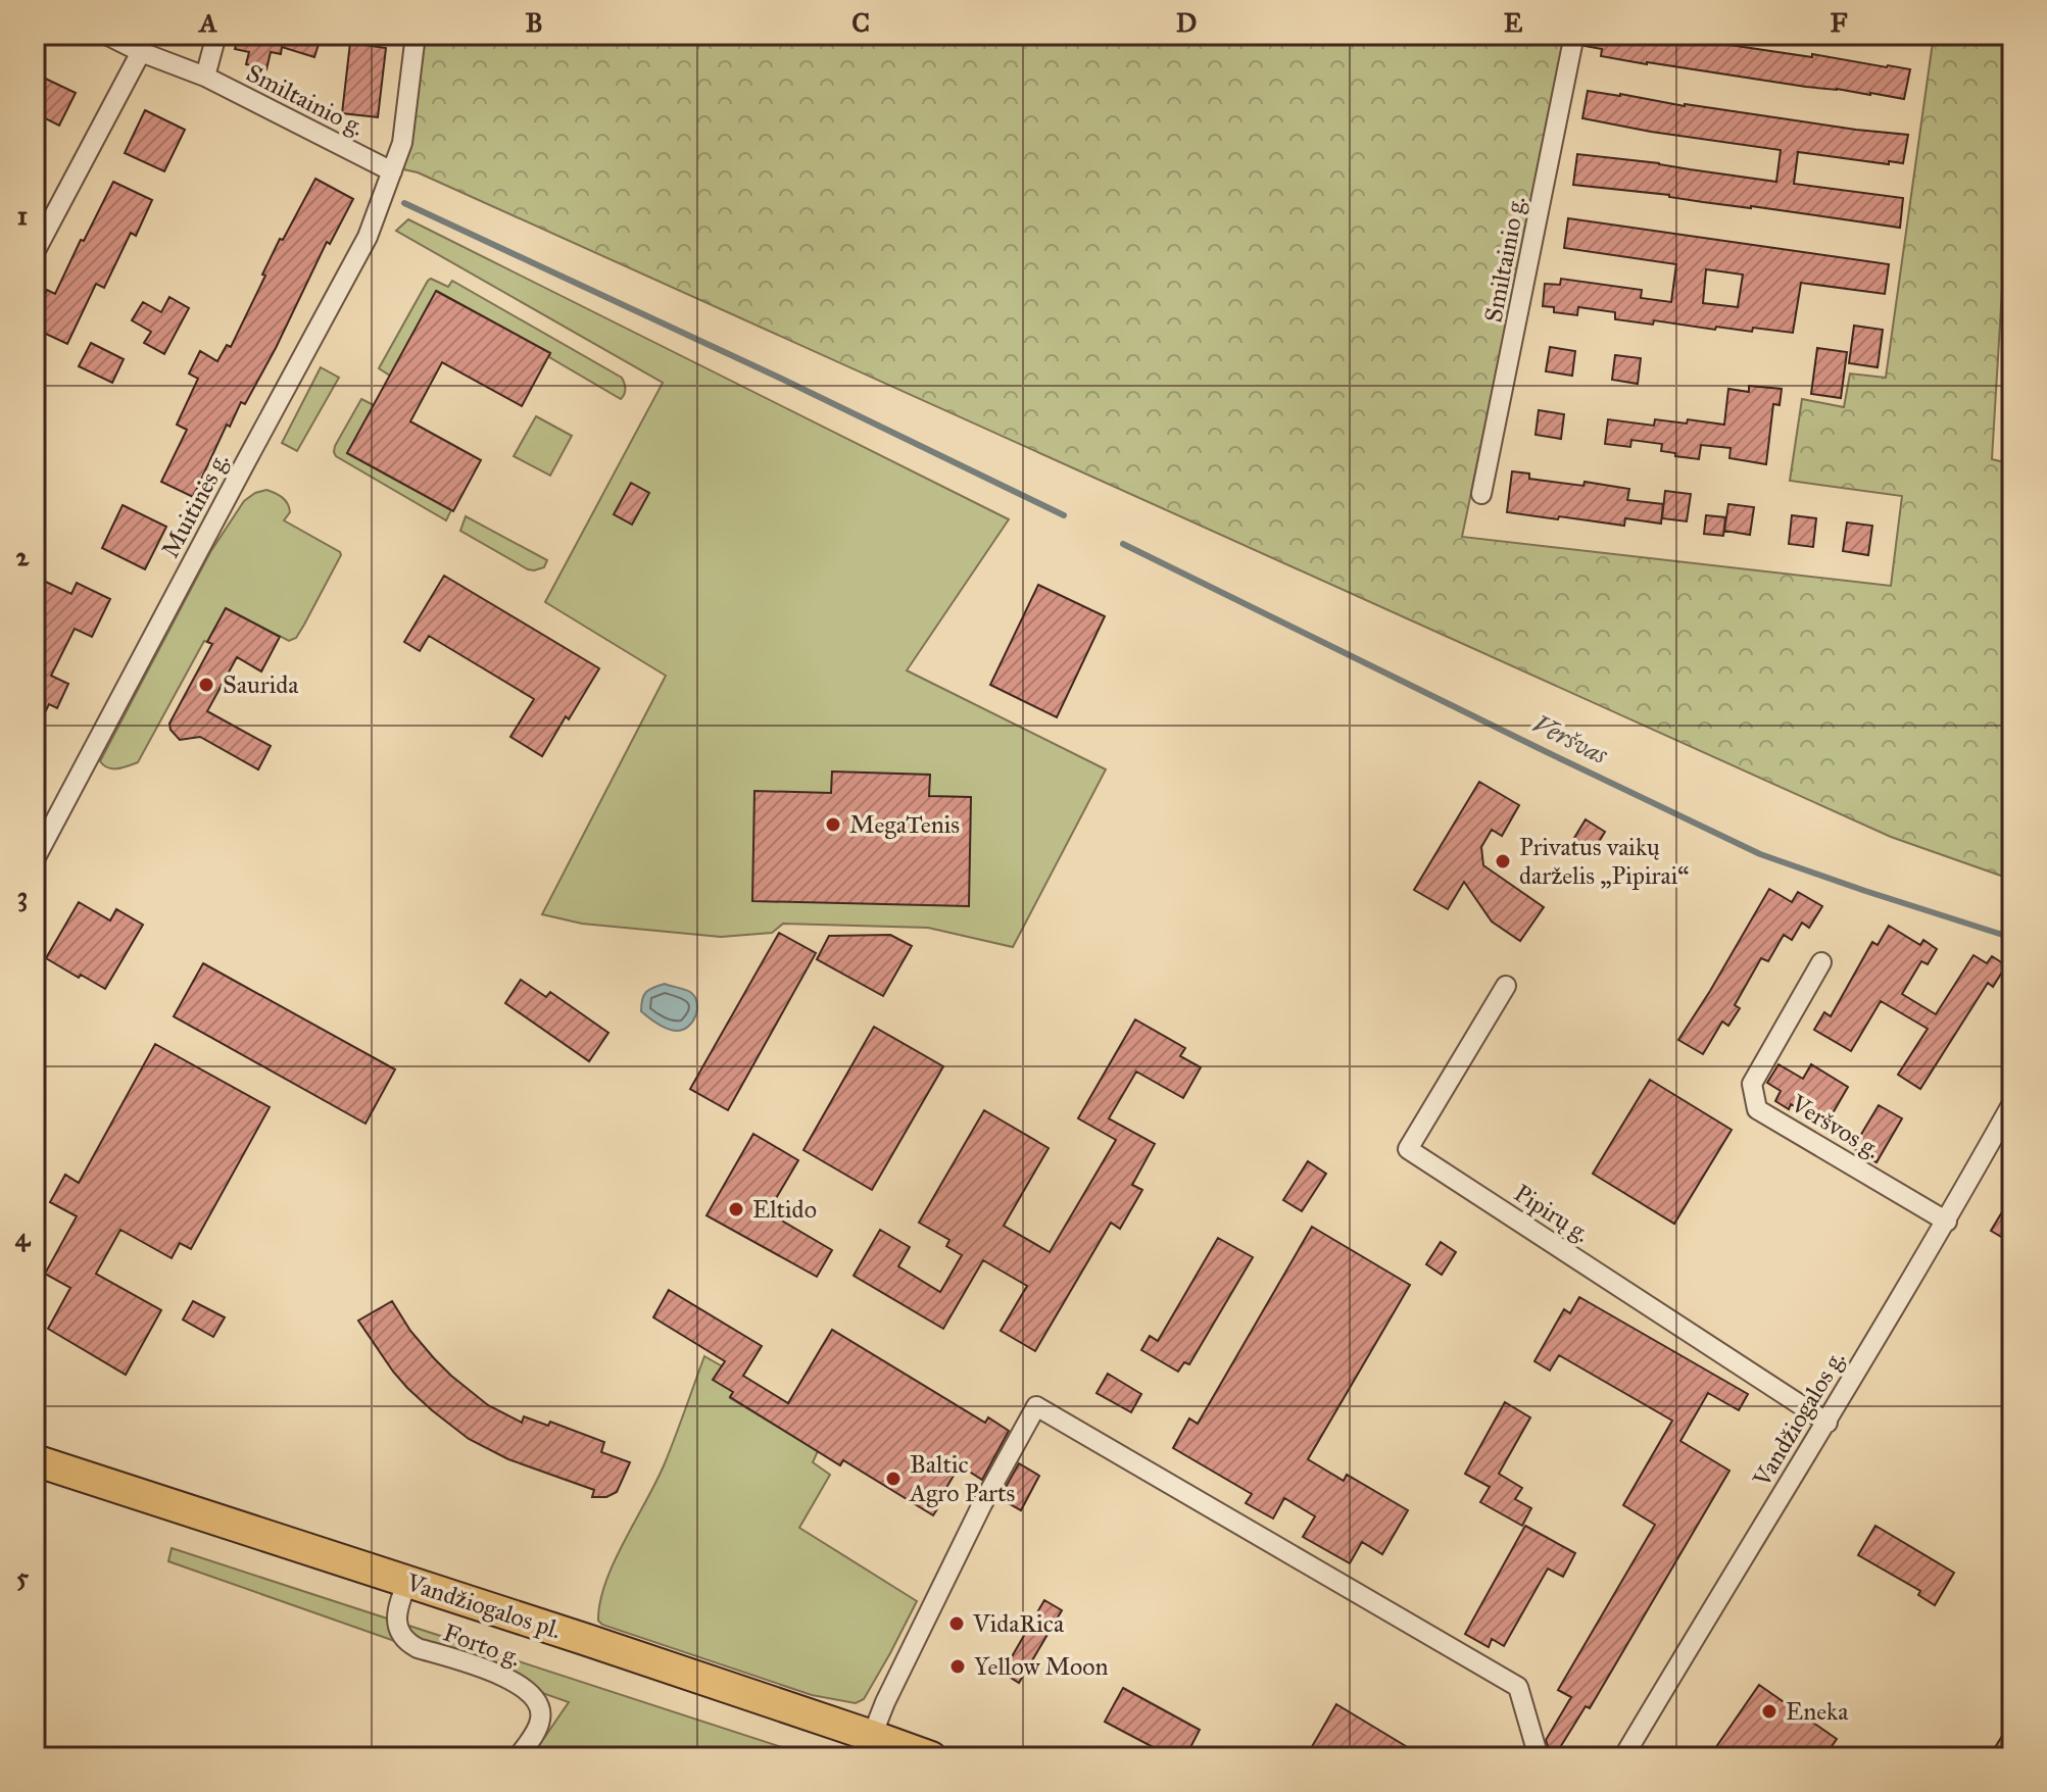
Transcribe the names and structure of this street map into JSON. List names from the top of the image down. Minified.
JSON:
{"streets":{"main road":["Vandžiogalos pl."],"street":["Smiltainio g.","Muitinės g.","Veršvos g.","Pipirų g.","Vandžiogalos g.","Forto g."]},"crossings":[["Smiltainio g.","Muitinės g."],["Veršvos g.","Vandžiogalos g."],["Pipirų g.","Vandžiogalos g."],["Vandžiogalos pl.","Forto g."]],"water":["Veršvas"],"places":["Saurida","MegaTenis","Privatus vaikų darželis „Pipirai“","Eltido","Baltic Agro Parts","VidaRica","Yellow Moon","Eneka"],"grid":{"columns":["A","B","C","D","E","F"],"rows":["1","2","3","4","5"]}}
